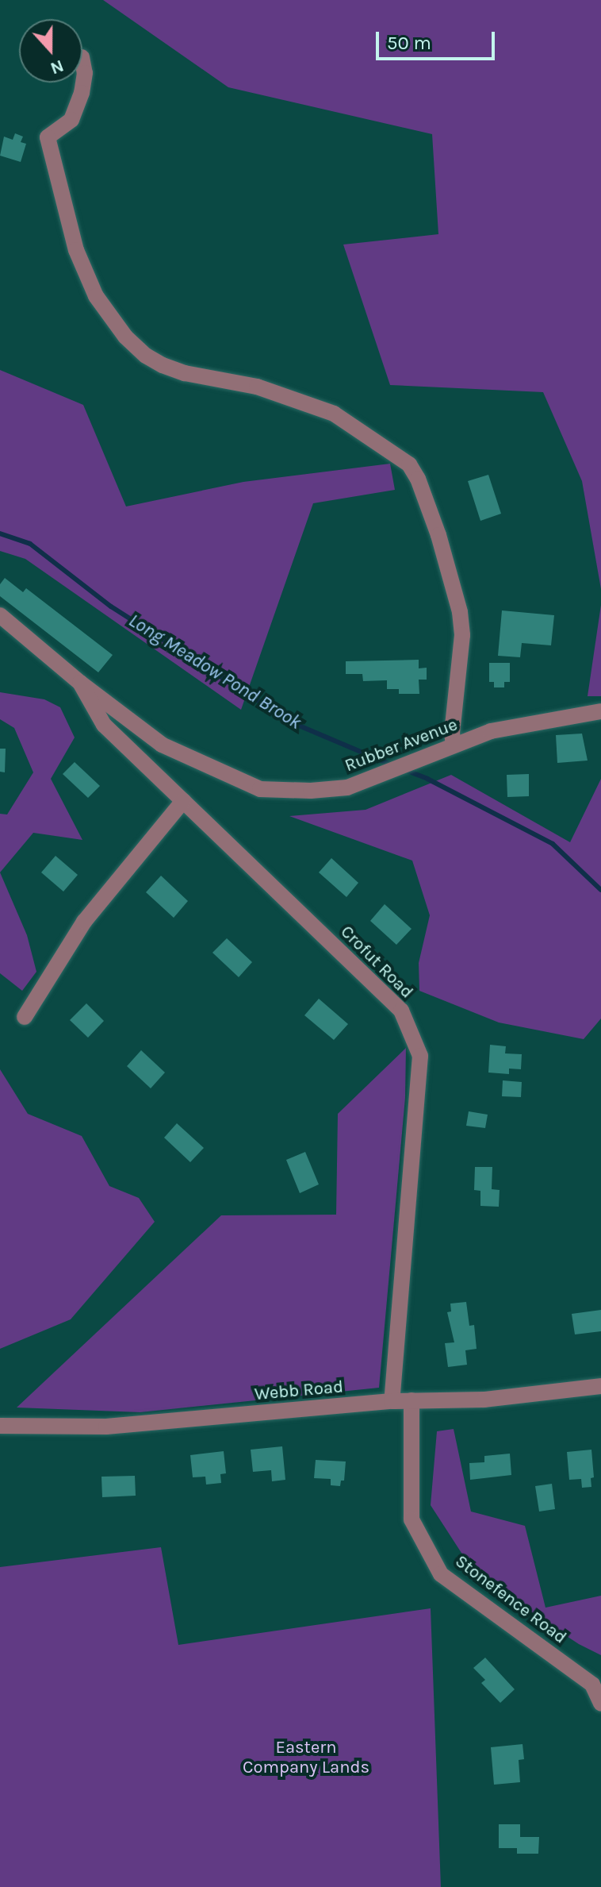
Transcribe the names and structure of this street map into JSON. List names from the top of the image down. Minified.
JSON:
{"streets":{"street":["Rubber Avenue","Crofut Road","Webb Road","Stonefence Road"]},"crossings":[["Rubber Avenue","Crofut Road"],["Crofut Road","Webb Road"],["Webb Road","Stonefence Road"]],"water":["Long Meadow Pond Brook"],"parks":["Eastern Company Lands"],"scale_bar":"50 m","north":"bottom"}
